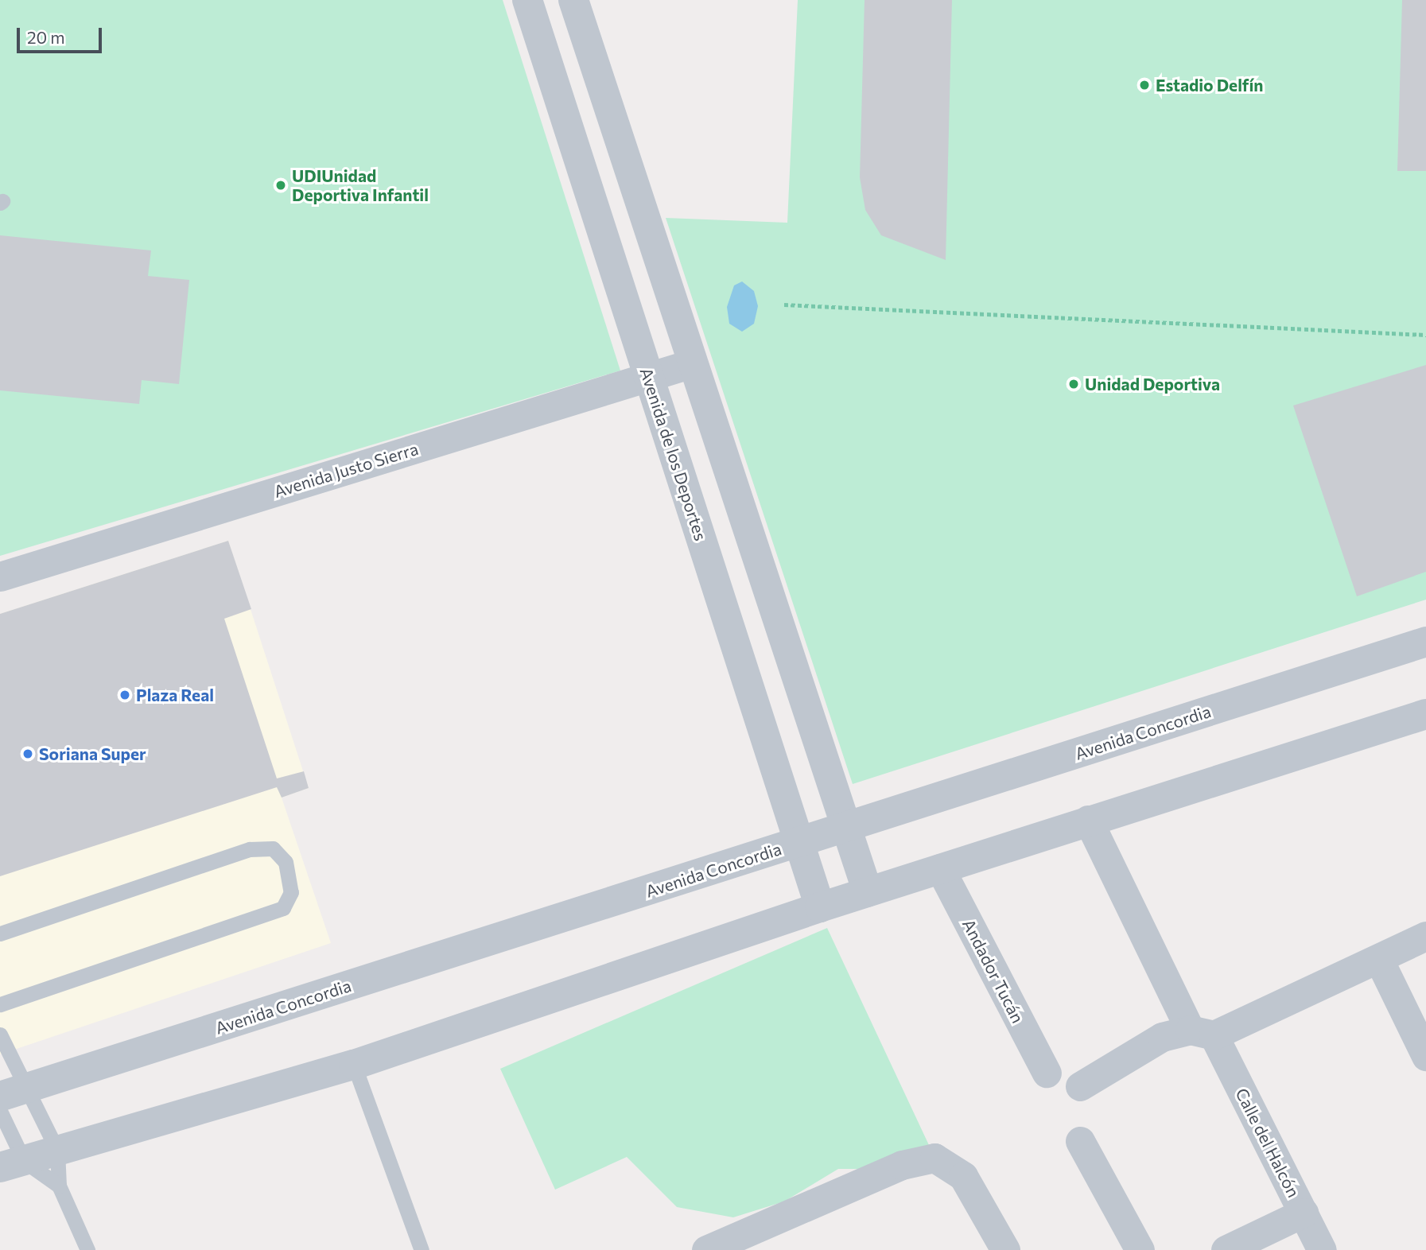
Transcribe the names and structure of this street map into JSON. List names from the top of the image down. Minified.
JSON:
{"streets":{"street":["Avenida de los Deportes","Avenida Justo Sierra","Avenida Concordia","Andador Tucán","Calle del Halcón"]},"crossings":[["Avenida de los Deportes","Avenida Justo Sierra"],["Avenida de los Deportes","Avenida Concordia"]],"places":["Estadio Delfín","UDIUnidad Deportiva Infantil","Unidad Deportiva","Plaza Real","Soriana Super"],"scale_bar":"20 m"}
